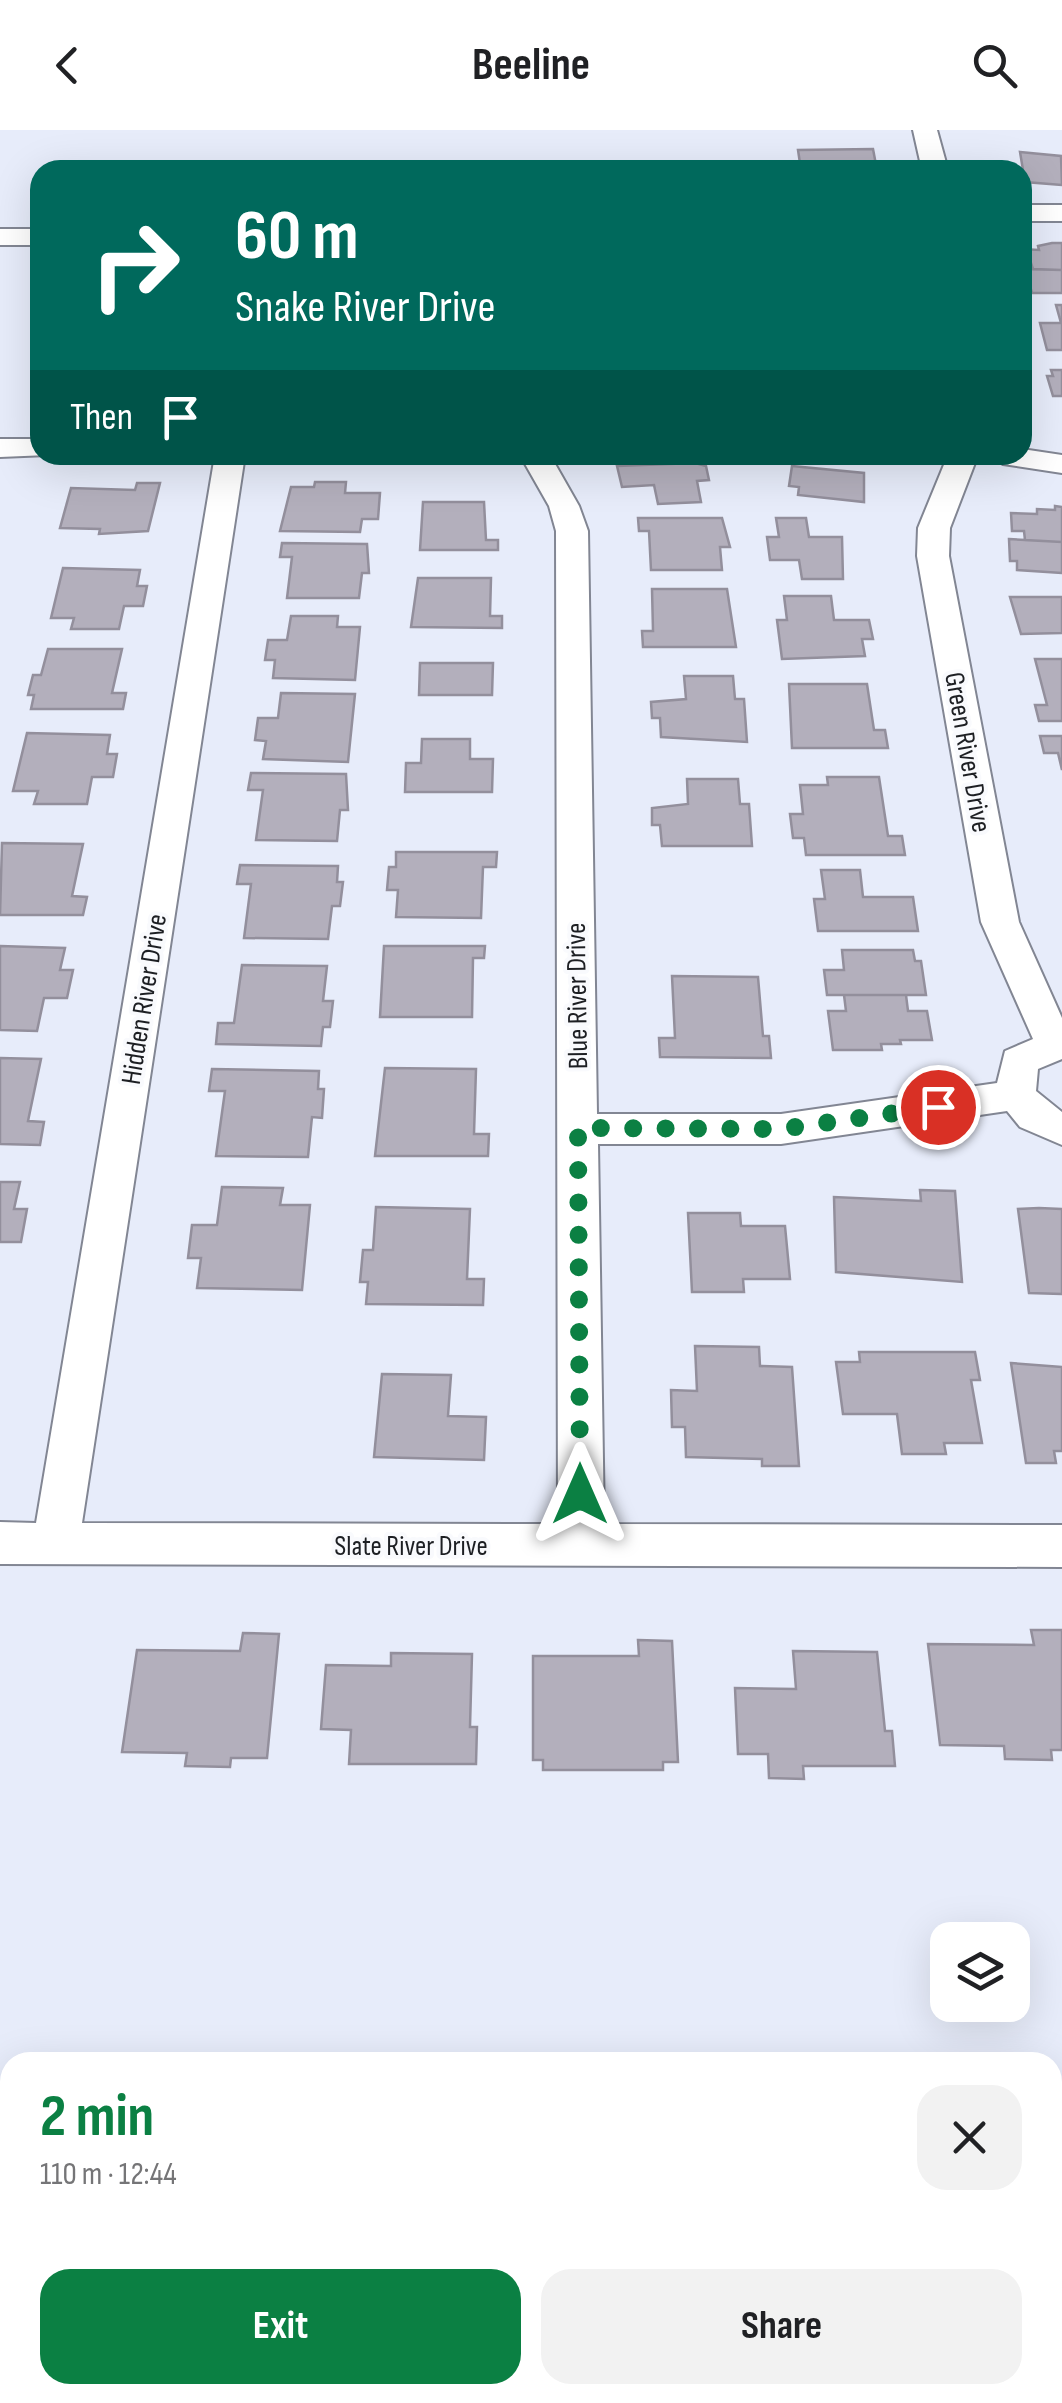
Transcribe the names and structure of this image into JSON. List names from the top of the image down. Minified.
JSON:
{"streets":{"street":["Green River Drive","Blue River Drive","Hidden River Drive","Slate River Drive"]},"crossings":[["Blue River Drive","Slate River Drive"],["Hidden River Drive","Slate River Drive"]],"page":{"header":"Beeline","turn":["60 m","Snake River Drive"],"then":"Then","heading":["2 min","110 m · 12:44"],"buttons":["Exit","Share"]}}
